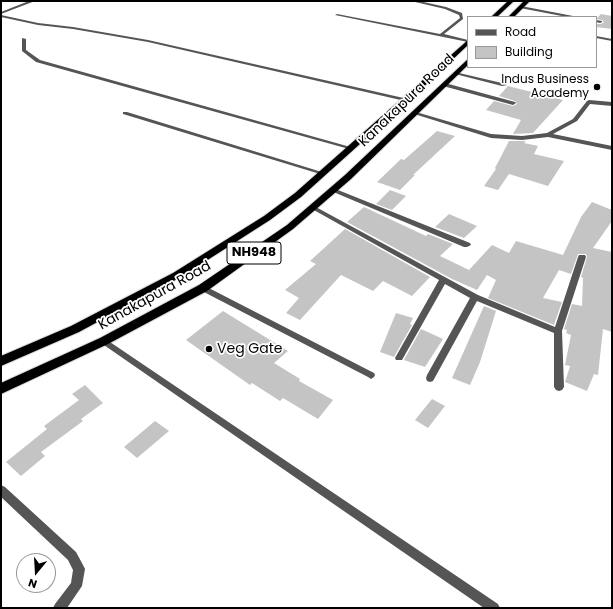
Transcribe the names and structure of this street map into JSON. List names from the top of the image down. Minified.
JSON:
{"streets":{"highway":["Kanakapura Road","NH948"]},"places":["Indus Business Academy","Veg Gate"],"legend":["Road","Building"],"north":"bottom"}
